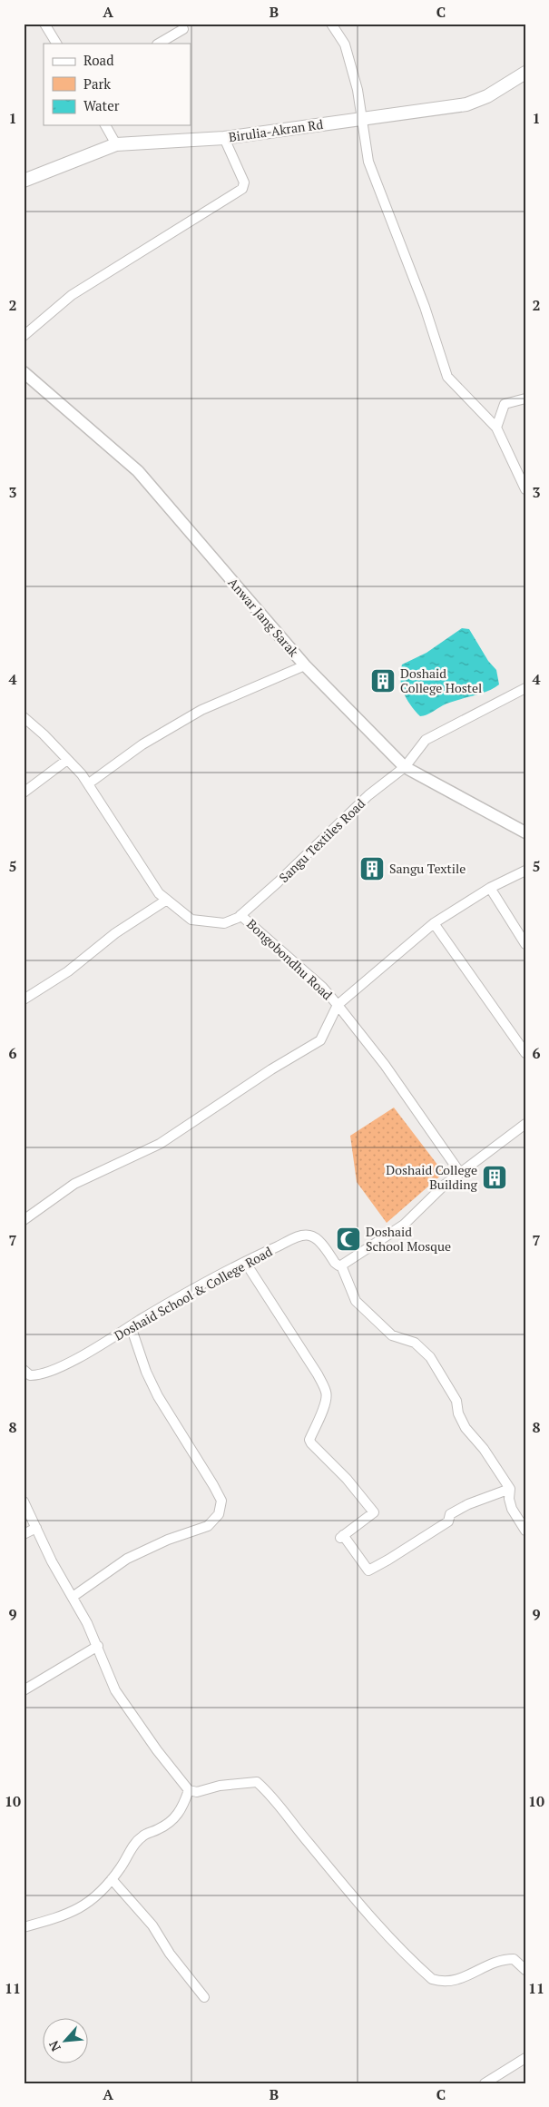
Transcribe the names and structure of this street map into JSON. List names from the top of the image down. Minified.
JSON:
{"streets":{"highway":["Birulia-Akran Rd"],"main road":["Anwar Jang Sarak"],"street":["Sangu Textiles Road","Bongobondhu Road","Doshaid School & College Road"]},"crossings":[["Anwar Jang Sarak","Sangu Textiles Road"],["Sangu Textiles Road","Bongobondhu Road"]],"places":{"building":["Doshaid College Hostel","Sangu Textile","Doshaid College Building"],"mosque":["Doshaid School Mosque"]},"legend":["Road","Park","Water"],"north":"bottom left","grid":{"columns":["A","B","C"],"rows":["1","2","3","4","5","6","7","8","9","10","11"]}}
